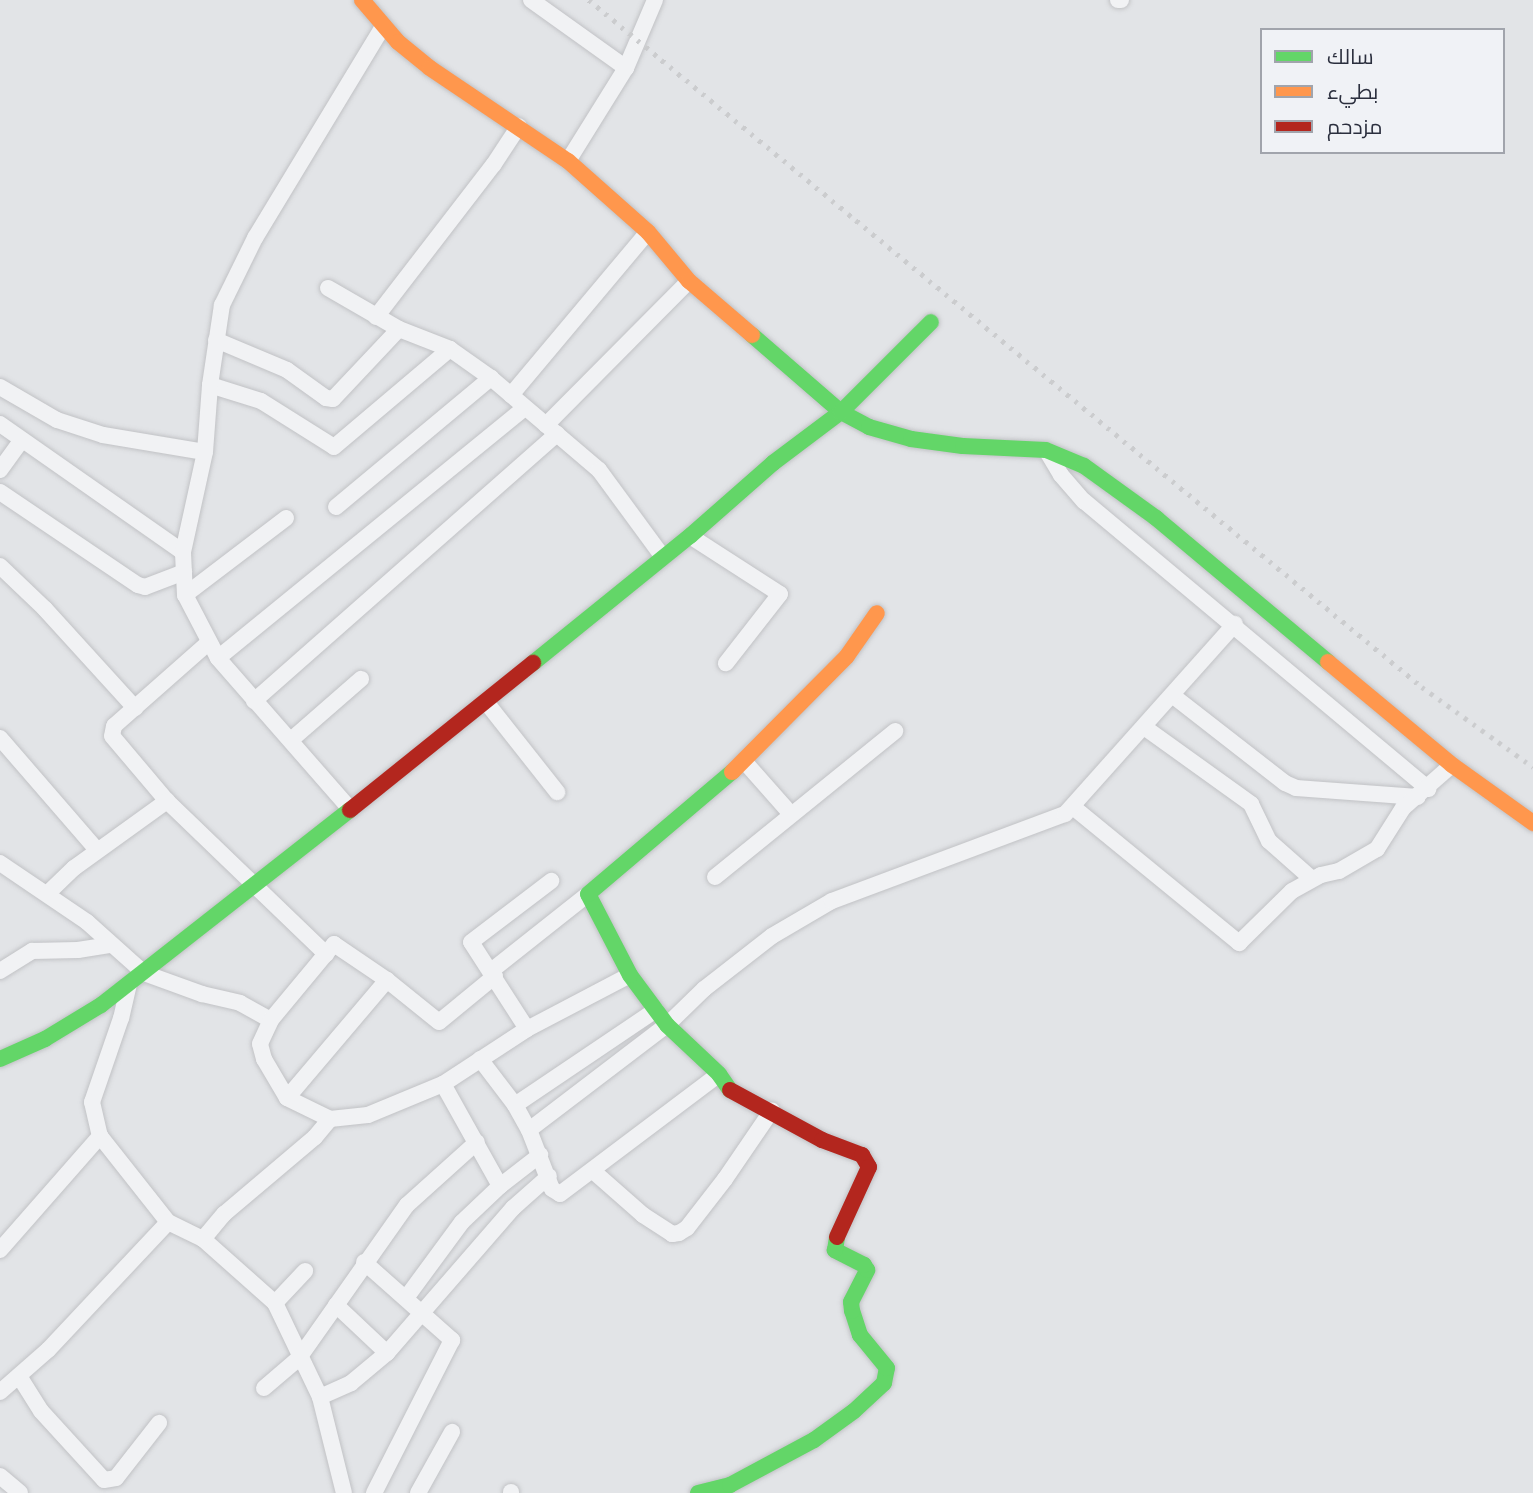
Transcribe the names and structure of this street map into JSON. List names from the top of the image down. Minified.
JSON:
{"legend":["سالك","بطيء","مزدحم"]}
